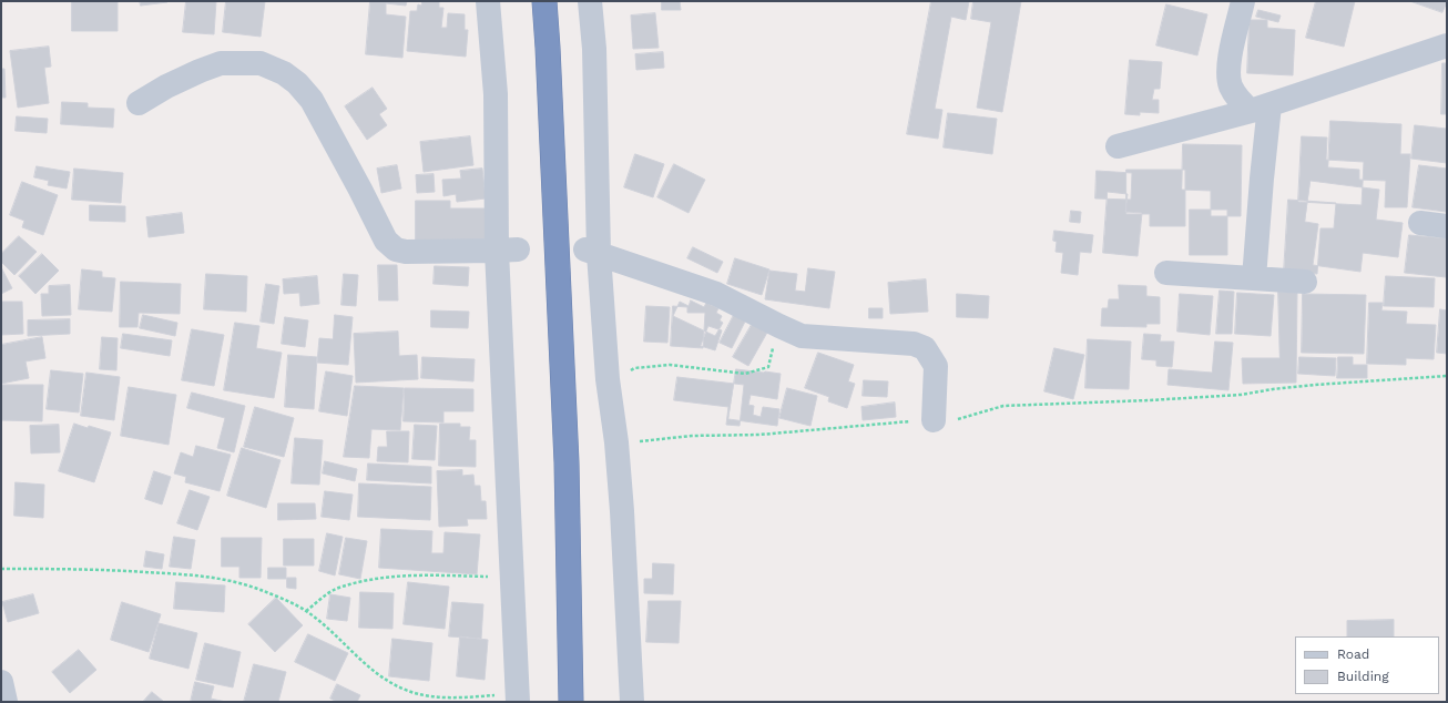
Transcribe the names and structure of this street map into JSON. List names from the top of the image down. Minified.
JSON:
{"legend":["Road","Building"]}
